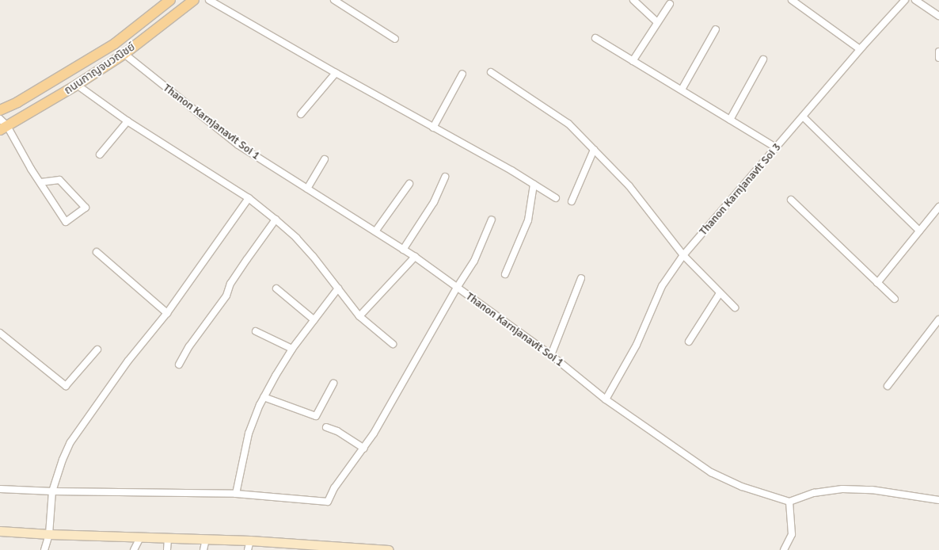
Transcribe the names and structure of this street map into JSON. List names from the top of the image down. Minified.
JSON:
{"streets":{"main road":["ถนนกาญจนวณิชย์"],"street":["Thanon Karnjanavit Soi 1","Thanon Karnjanavit Soi 3"]},"crossings":[["ถนนกาญจนวณิชย์","Thanon Karnjanavit Soi 1"],["Thanon Karnjanavit Soi 1","Thanon Karnjanavit Soi 3"]]}
